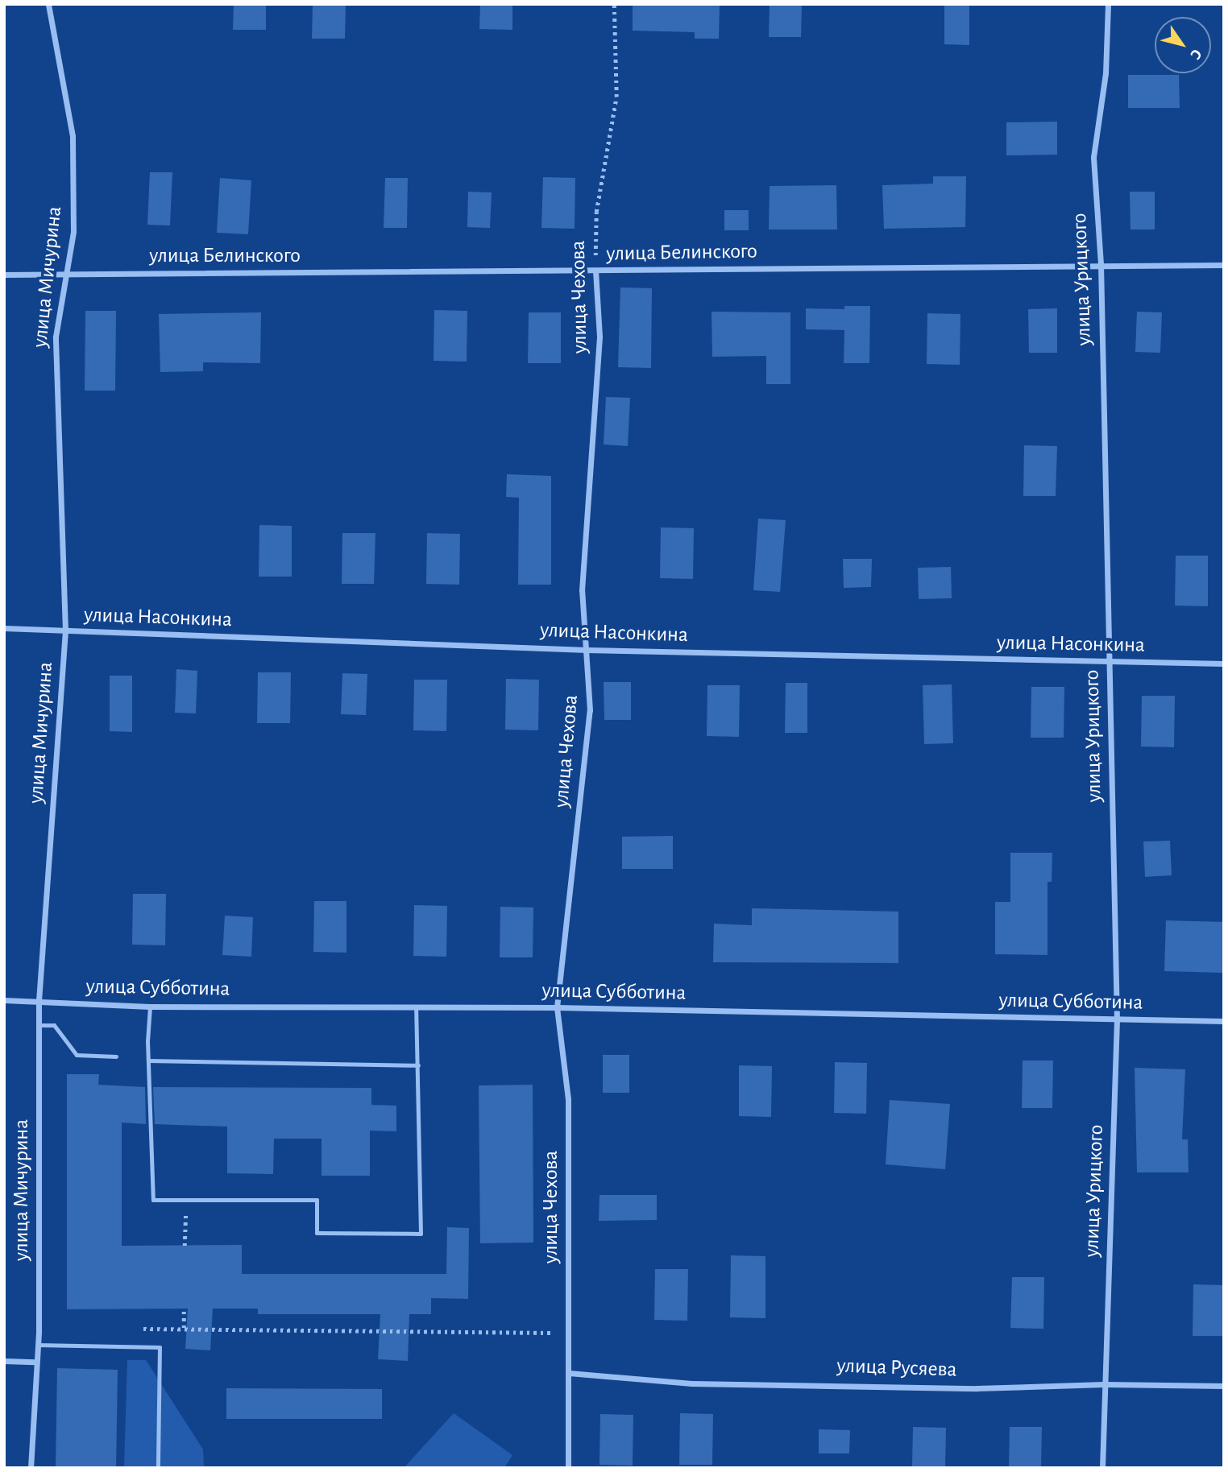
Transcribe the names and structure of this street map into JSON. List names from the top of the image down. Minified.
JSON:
{"streets":{"street":["улица Белинского","улица Мичурина","улица Урицкого","улица Чехова","улица Насонкина","улица Субботина","улица Русяева"]},"crossings":[["улица Белинского","улица Мичурина"],["улица Белинского","улица Урицкого"],["улица Белинского","улица Чехова"],["улица Мичурина","улица Насонкина"],["улица Мичурина","улица Субботина"],["улица Урицкого","улица Насонкина"],["улица Урицкого","улица Субботина"],["улица Урицкого","улица Русяева"],["улица Чехова","улица Насонкина"],["улица Чехова","улица Субботина"],["улица Чехова","улица Русяева"]],"north":"bottom right"}
